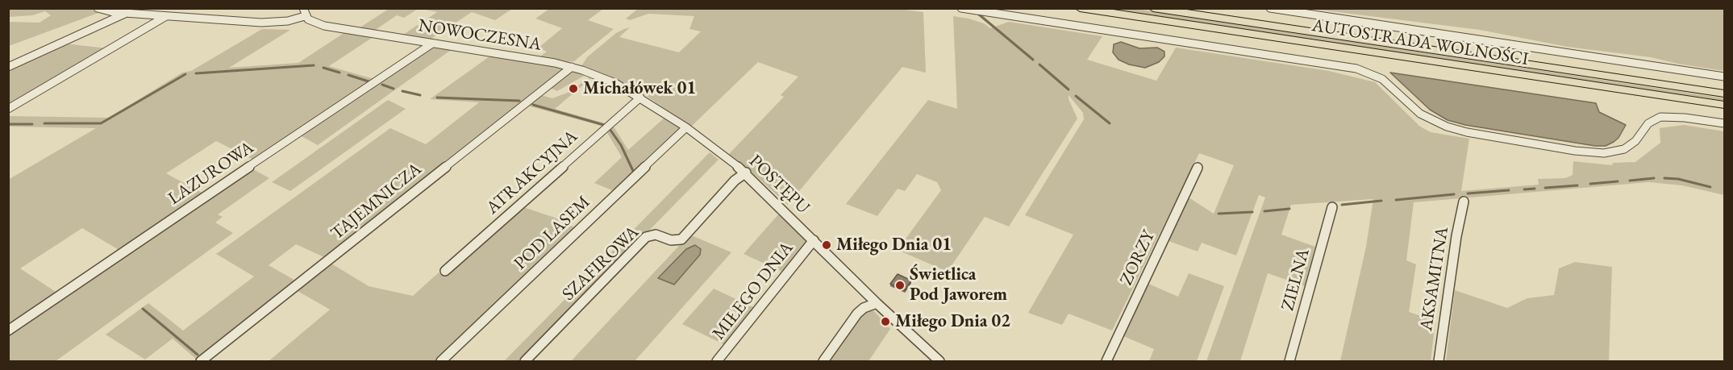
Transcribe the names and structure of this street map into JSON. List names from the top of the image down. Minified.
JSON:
{"streets":{"highway":["AUTOSTRADA WOLNOŚCI"],"street":["NOWOCZESNA","ATRAKCYJNA","LAZUROWA","POSTĘPU","TAJEMNICZA","POD LASEM","ZORZY","SZAFIROWA","AKSAMITNA","ZIELNA","MIŁEGO DNIA"]},"crossings":[["NOWOCZESNA","LAZUROWA"],["NOWOCZESNA","POSTĘPU"],["NOWOCZESNA","TAJEMNICZA"],["ATRAKCYJNA","POSTĘPU"],["POSTĘPU","TAJEMNICZA"],["POSTĘPU","POD LASEM"],["POSTĘPU","SZAFIROWA"],["POSTĘPU","MIŁEGO DNIA"]],"places":["Michałówek 01","Miłego Dnia 01","Świetlica Pod Jaworem","Miłego Dnia 02"]}
